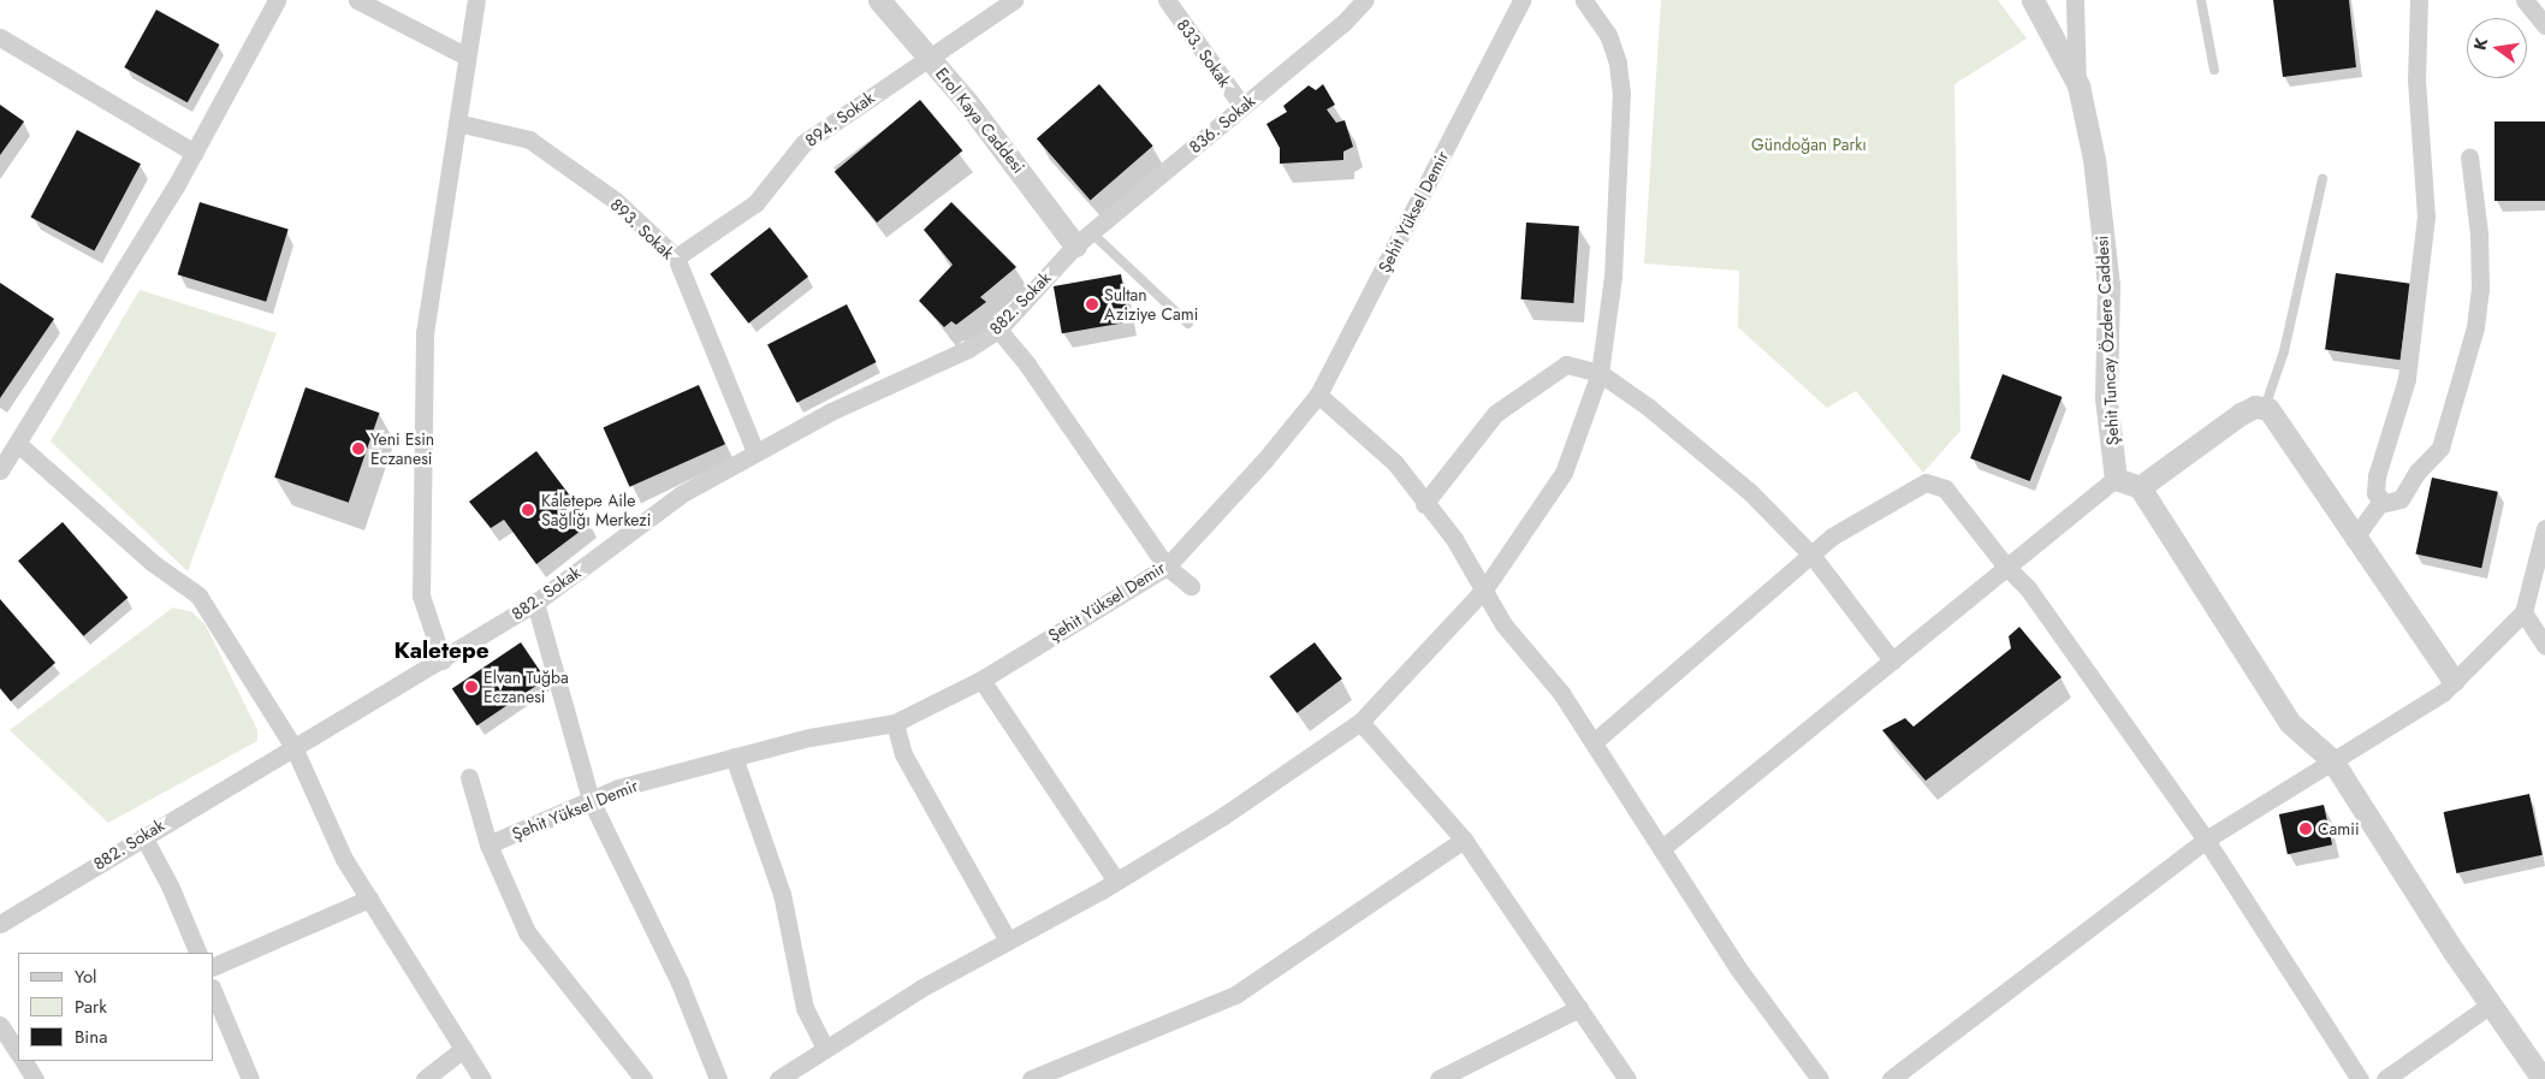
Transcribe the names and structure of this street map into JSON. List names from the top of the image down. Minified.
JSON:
{"streets":{"street":["833. Sokak","894. Sokak","Erol Kaya Caddesi","836. Sokak","Şehit Yüksel Demir","893. Sokak","882. Sokak","Şehit Tuncay Özdere Caddesi"]},"crossings":[["833. Sokak","836. Sokak"],["894. Sokak","Erol Kaya Caddesi"],["894. Sokak","893. Sokak"],["Erol Kaya Caddesi","836. Sokak"],["Erol Kaya Caddesi","882. Sokak"],["836. Sokak","882. Sokak"],["893. Sokak","882. Sokak"]],"districts":["Kaletepe"],"parks":["Gündoğan Parkı"],"places":["Sultan Aziziye Cami","Yeni Esin Eczanesi","Kaletepe Aile Sağlığı Merkezi","Elvan Tuğba Eczanesi","Camii"],"legend":["Yol","Park","Bina"],"north":"left"}
